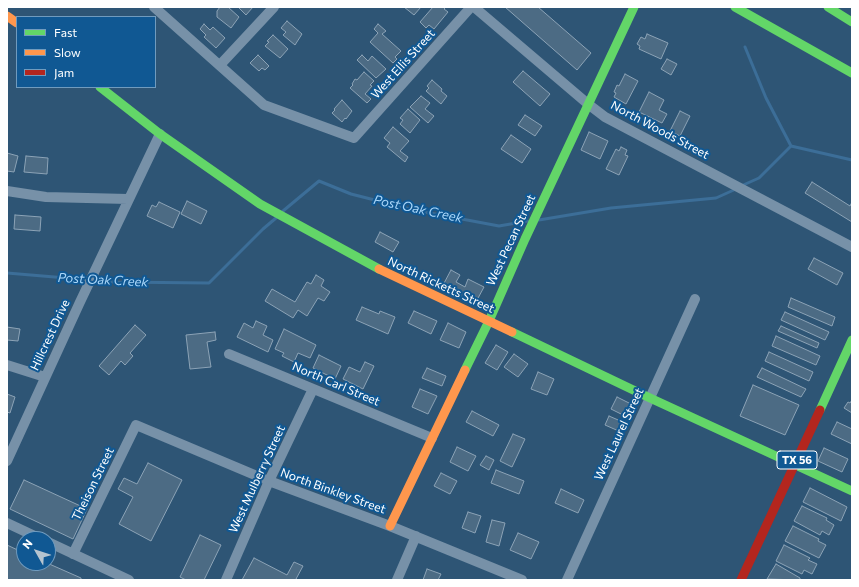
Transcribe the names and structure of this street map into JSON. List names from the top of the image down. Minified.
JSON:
{"streets":{"main road":["West Pecan Street","North Ricketts Street","TX 56"],"street":["West Ellis Street","North Woods Street","Hillcrest Drive","North Carl Street","West Laurel Street","West Mulberry Street","Theison Street","North Binkley Street"]},"crossings":[["North Woods Street","West Pecan Street"],["West Pecan Street","North Ricketts Street"],["West Pecan Street","North Carl Street"],["West Pecan Street","North Binkley Street"],["North Ricketts Street","Hillcrest Drive"],["North Ricketts Street","West Laurel Street"],["North Ricketts Street","TX 56"],["North Carl Street","West Mulberry Street"],["West Mulberry Street","North Binkley Street"],["Theison Street","North Binkley Street"]],"water":["Post Oak Creek"],"legend":["Fast","Slow","Jam"],"north":"top left"}
